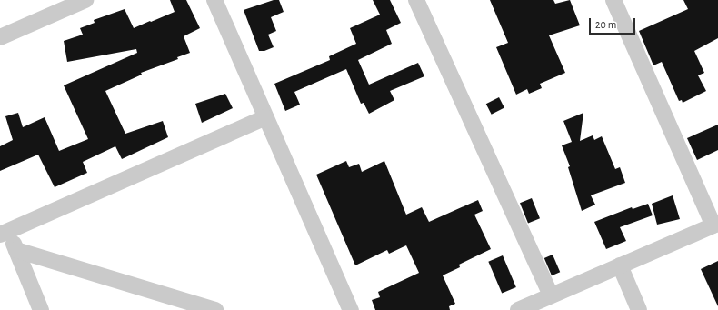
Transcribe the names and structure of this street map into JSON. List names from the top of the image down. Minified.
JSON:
{"scale_bar":"20 m"}
